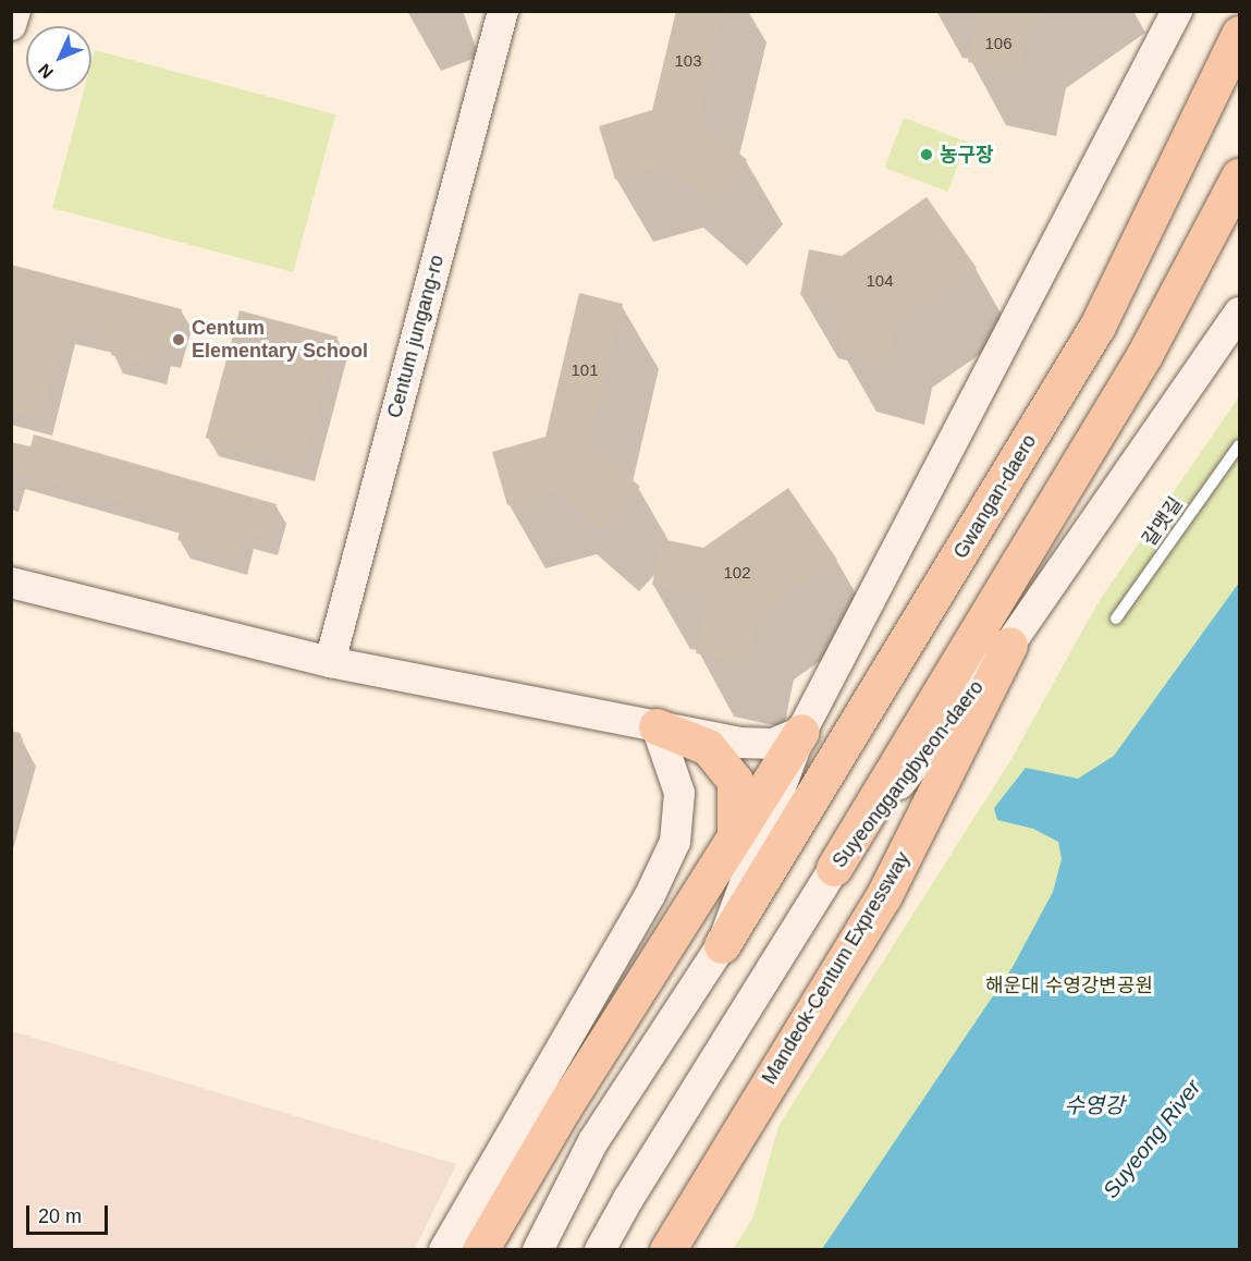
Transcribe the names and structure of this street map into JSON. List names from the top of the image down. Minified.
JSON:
{"streets":{"highway":["Gwangan-daero","Mandeok-Centum Expressway"],"main road":["Centum jungang-ro","Suyeonggangbyeon-daero"],"lane":["갈맷길"]},"crossings":[["Suyeonggangbyeon-daero","Mandeok-Centum Expressway"]],"water":["수영강","Suyeong River"],"parks":["해운대 수영강변공원"],"places":["농구장","Centum Elementary School"],"house_numbers":["106","103","104","101","102"],"scale_bar":"20 m","north":"bottom left"}
